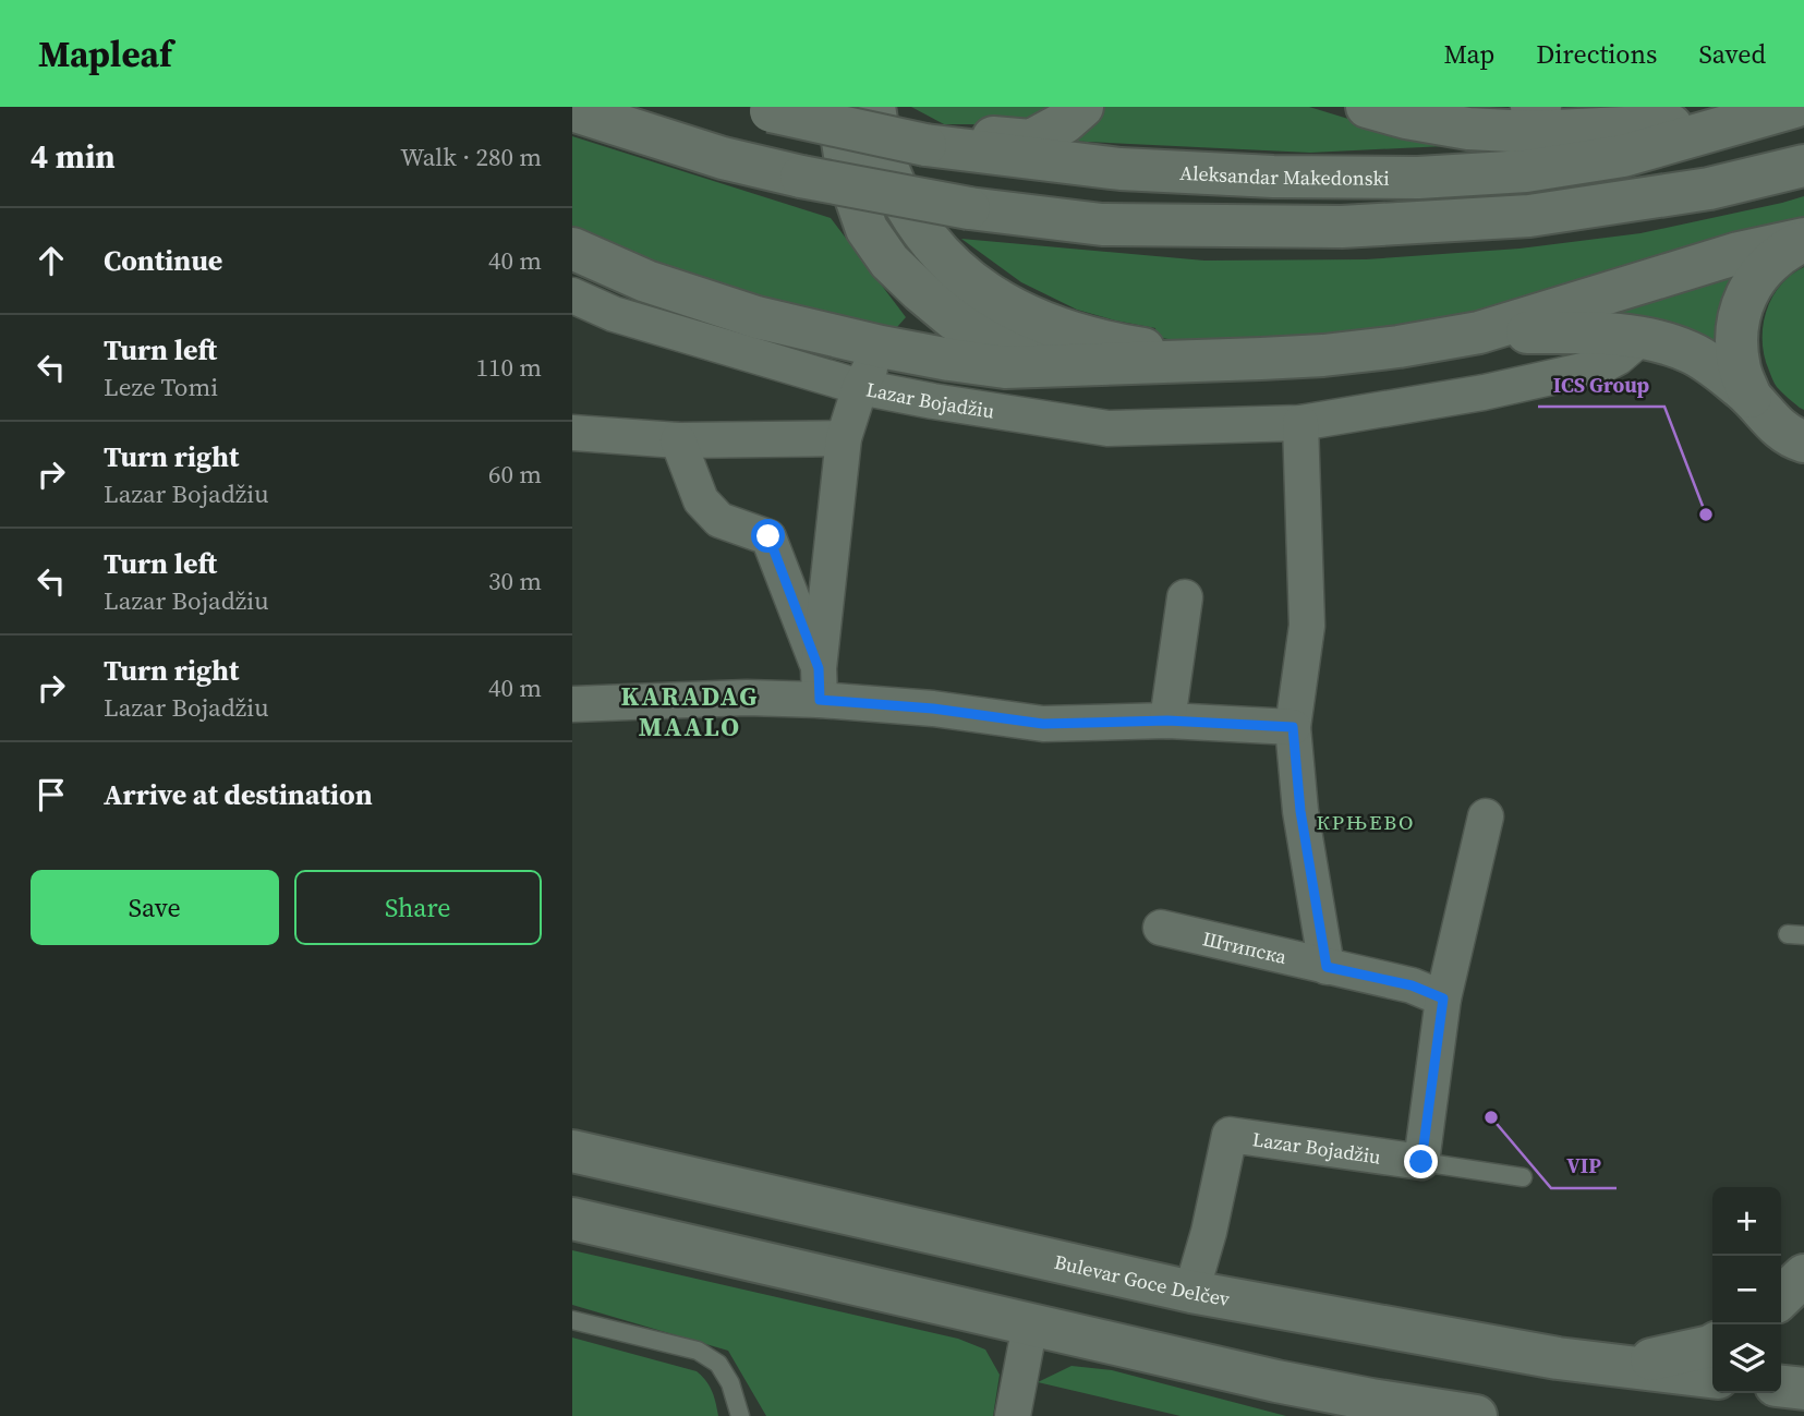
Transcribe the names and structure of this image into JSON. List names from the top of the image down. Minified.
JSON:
{"streets":{"street":["Aleksandar Makedonski","Lazar Bojadžiu","Штипска","Bulevar Goce Delčev"]},"crossings":[["Lazar Bojadžiu","Bulevar Goce Delčev"]],"districts":["KARADAG MAАLO","КРЊЕВО"],"places":["ICS Group","VIP"],"page":{"header":"Mapleaf","nav":["Map","Directions","Saved"],"heading":["4 min","Walk · 280 m"],"list":[["Continue","40 m"],["Turn left","Leze Tomi","110 m"],["Turn right","Lazar Bojadžiu","60 m"],["Turn left","Lazar Bojadžiu","30 m"],["Turn right","Lazar Bojadžiu","40 m"],"Arrive at destination"],"buttons":["Save","Share"],"map_buttons":["+","−"]}}
